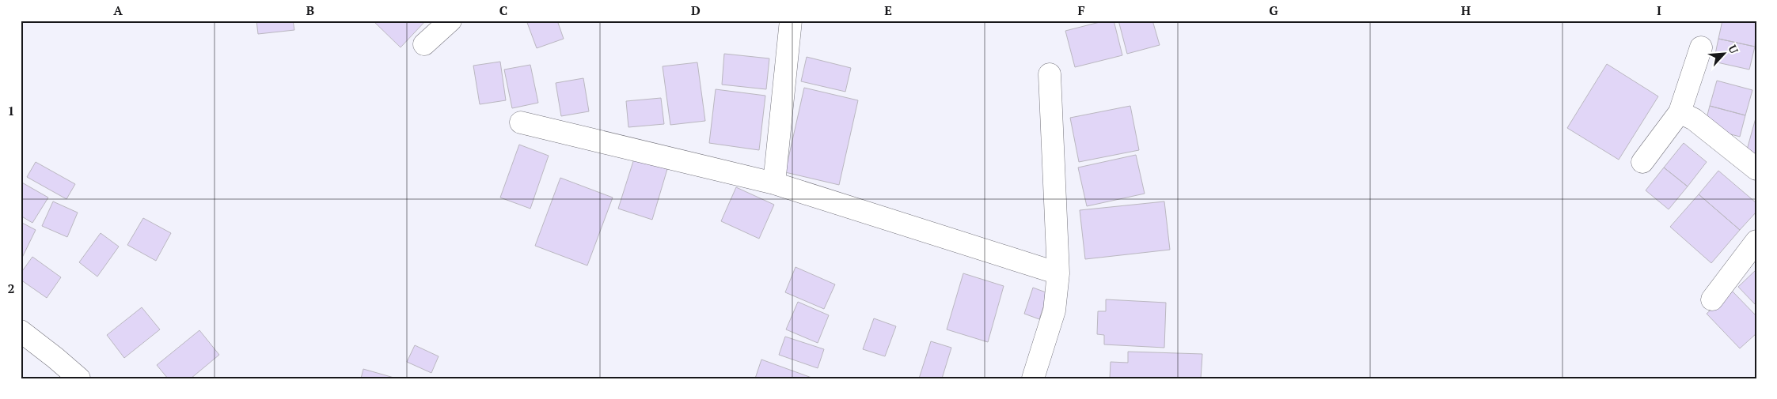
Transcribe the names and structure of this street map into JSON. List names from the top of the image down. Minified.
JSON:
{"north":"top right","grid":{"columns":["A","B","C","D","E","F","G","H","I"],"rows":["1","2"]}}
